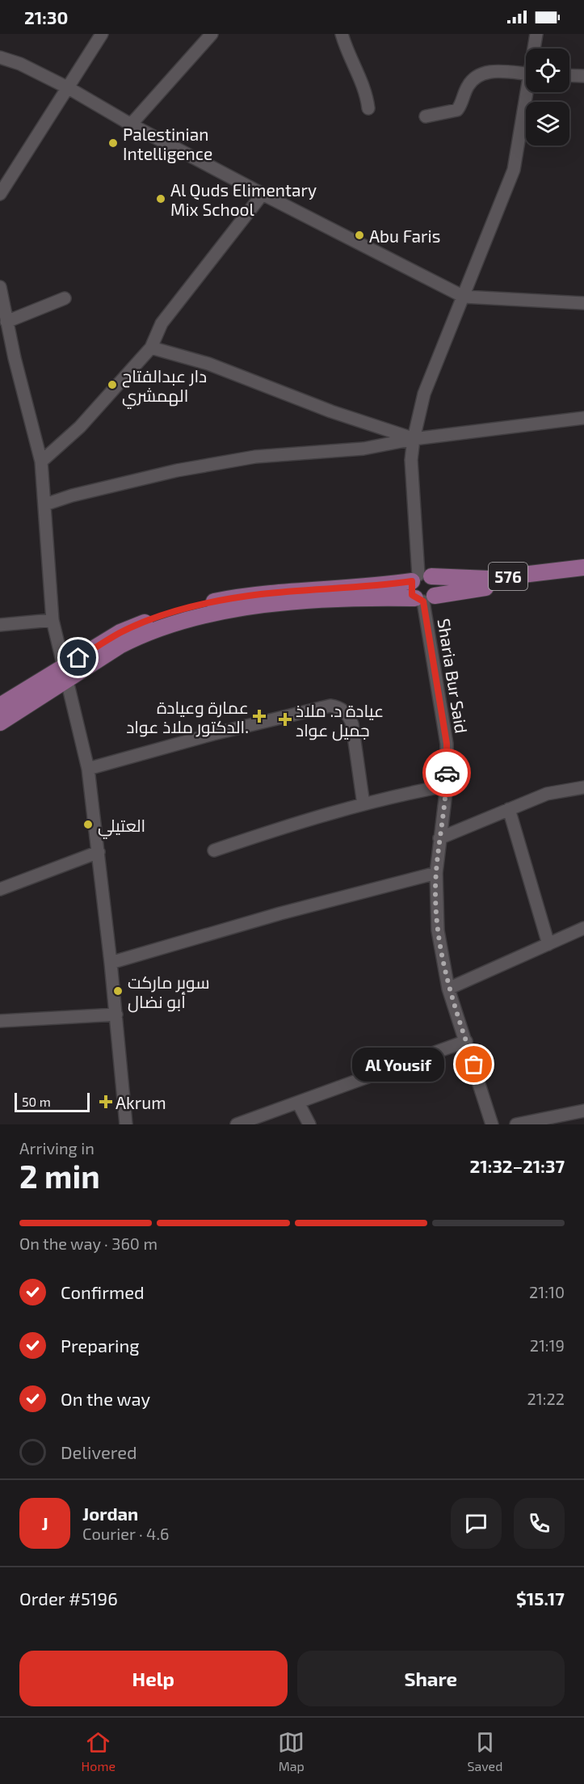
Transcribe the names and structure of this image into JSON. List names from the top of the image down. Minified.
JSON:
{"streets":{"main road":["576"],"street":["Sharia Bur Said"]},"crossings":[["576","Sharia Bur Said"]],"places":{"other":["Palestinian Intelligence","Al Quds Elimentary Mix School","Abu Faris","دار عبدالفتاح الهمشري","العتيلي","سوبر ماركت أبو نضال","Al Yousif"],"health":["عمارة وعيادة الدكتور ملاذ عواد.","عيادة د. ملاذ جميل عواد","Akrum"]},"scale_bar":"50 m","page":{"status":"21:30","bubble":"Al Yousif","scale":"50 m","heading":["2 min","Arriving in","21:32–21:37"],"panel":["Jordan","Courier · 4.6","Order #5196","$15.17"],"bar":"On the way · 360 m","list":[["Confirmed","21:10"],["Preparing","21:19"],["On the way","21:22"],"Delivered"],"round":"J","buttons":["Help","Share"],"tabs":["Home","Map","Saved"]}}
